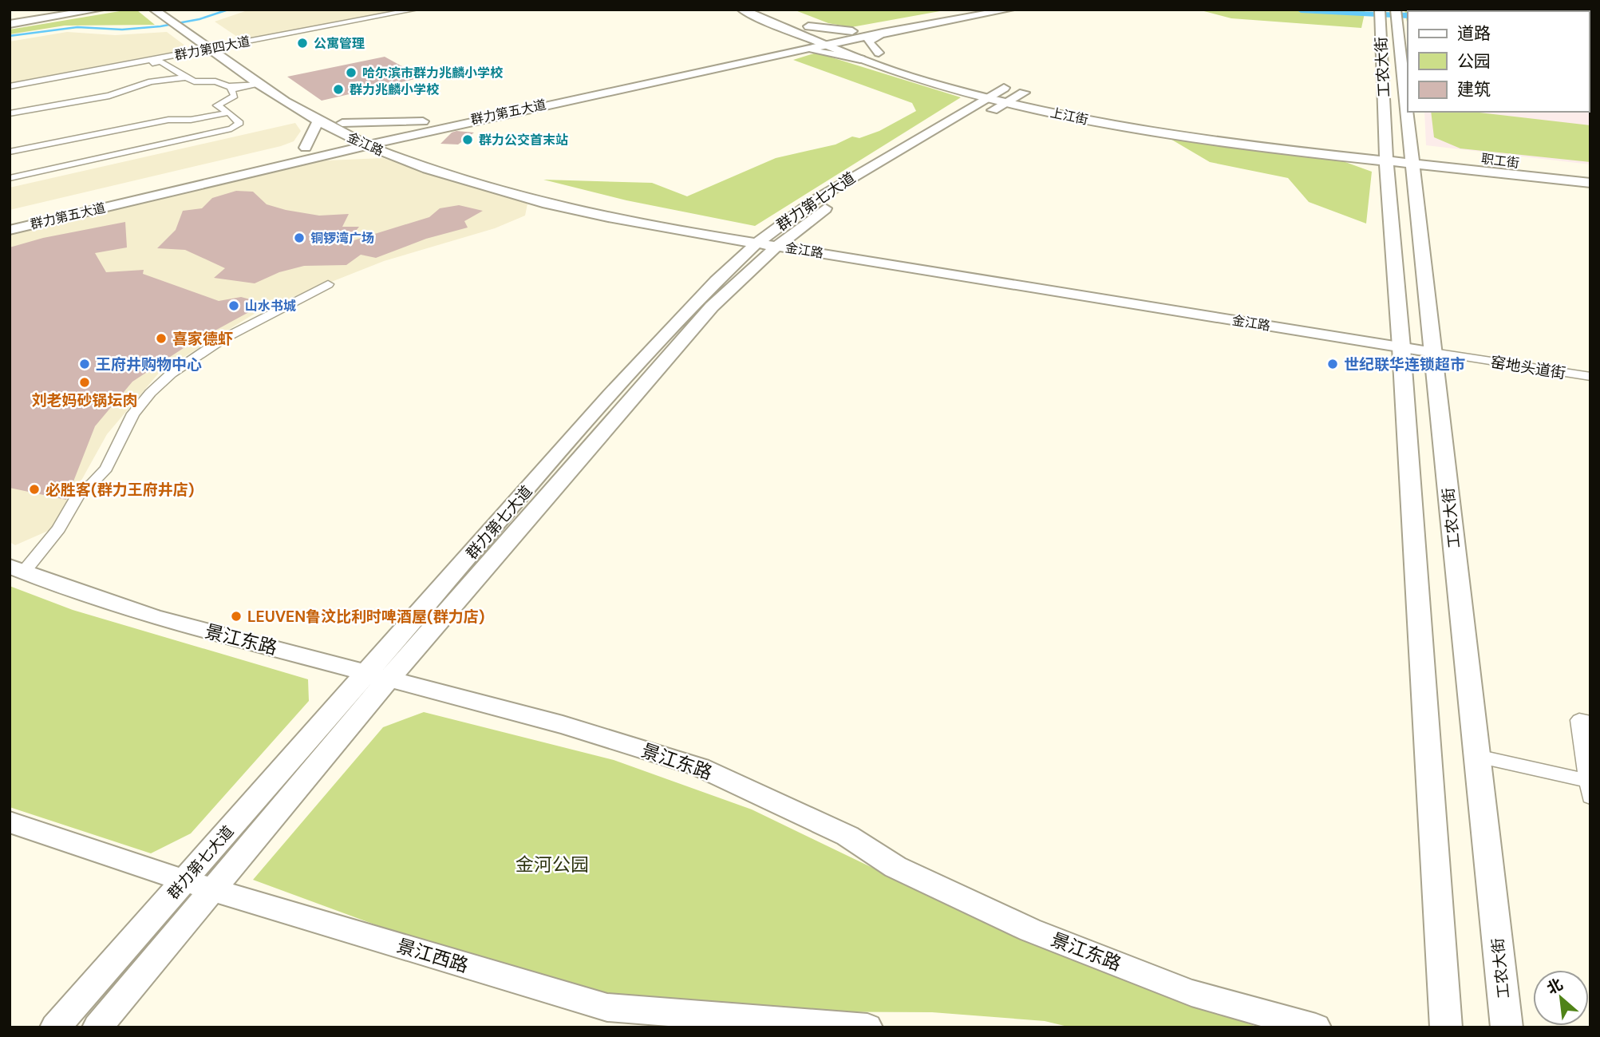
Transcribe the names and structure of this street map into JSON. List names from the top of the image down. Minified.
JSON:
{"streets":{"main road":["工农大街","群力第五大道","上江街","金江路","职工街","群力第七大道","景江东路","景江西路"],"street":["群力第四大道","窑地头道街"]},"crossings":[["群力第四大道","金江路"],["工农大街","上江街"],["工农大街","金江路"],["工农大街","职工街"],["工农大街","窑地头道街"],["群力第五大道","上江街"],["群力第五大道","金江路"],["上江街","职工街"],["上江街","群力第七大道"],["金江路","群力第七大道"],["金江路","窑地头道街"],["群力第七大道","景江东路"],["群力第七大道","景江西路"]],"parks":["金河公园"],"places":["公寓管理","哈尔滨市群力兆麟小学校","群力兆麟小学校","群力公交首末站","铜锣湾广场","山水书城","喜家德虾","王府井购物中心","世纪联华连锁超市","刘老妈砂锅坛肉","必胜客(群力王府井店)","LEUVEN鲁汶比利时啤酒屋(群力店)"],"legend":["道路","公园","建筑"],"north":"top left"}
